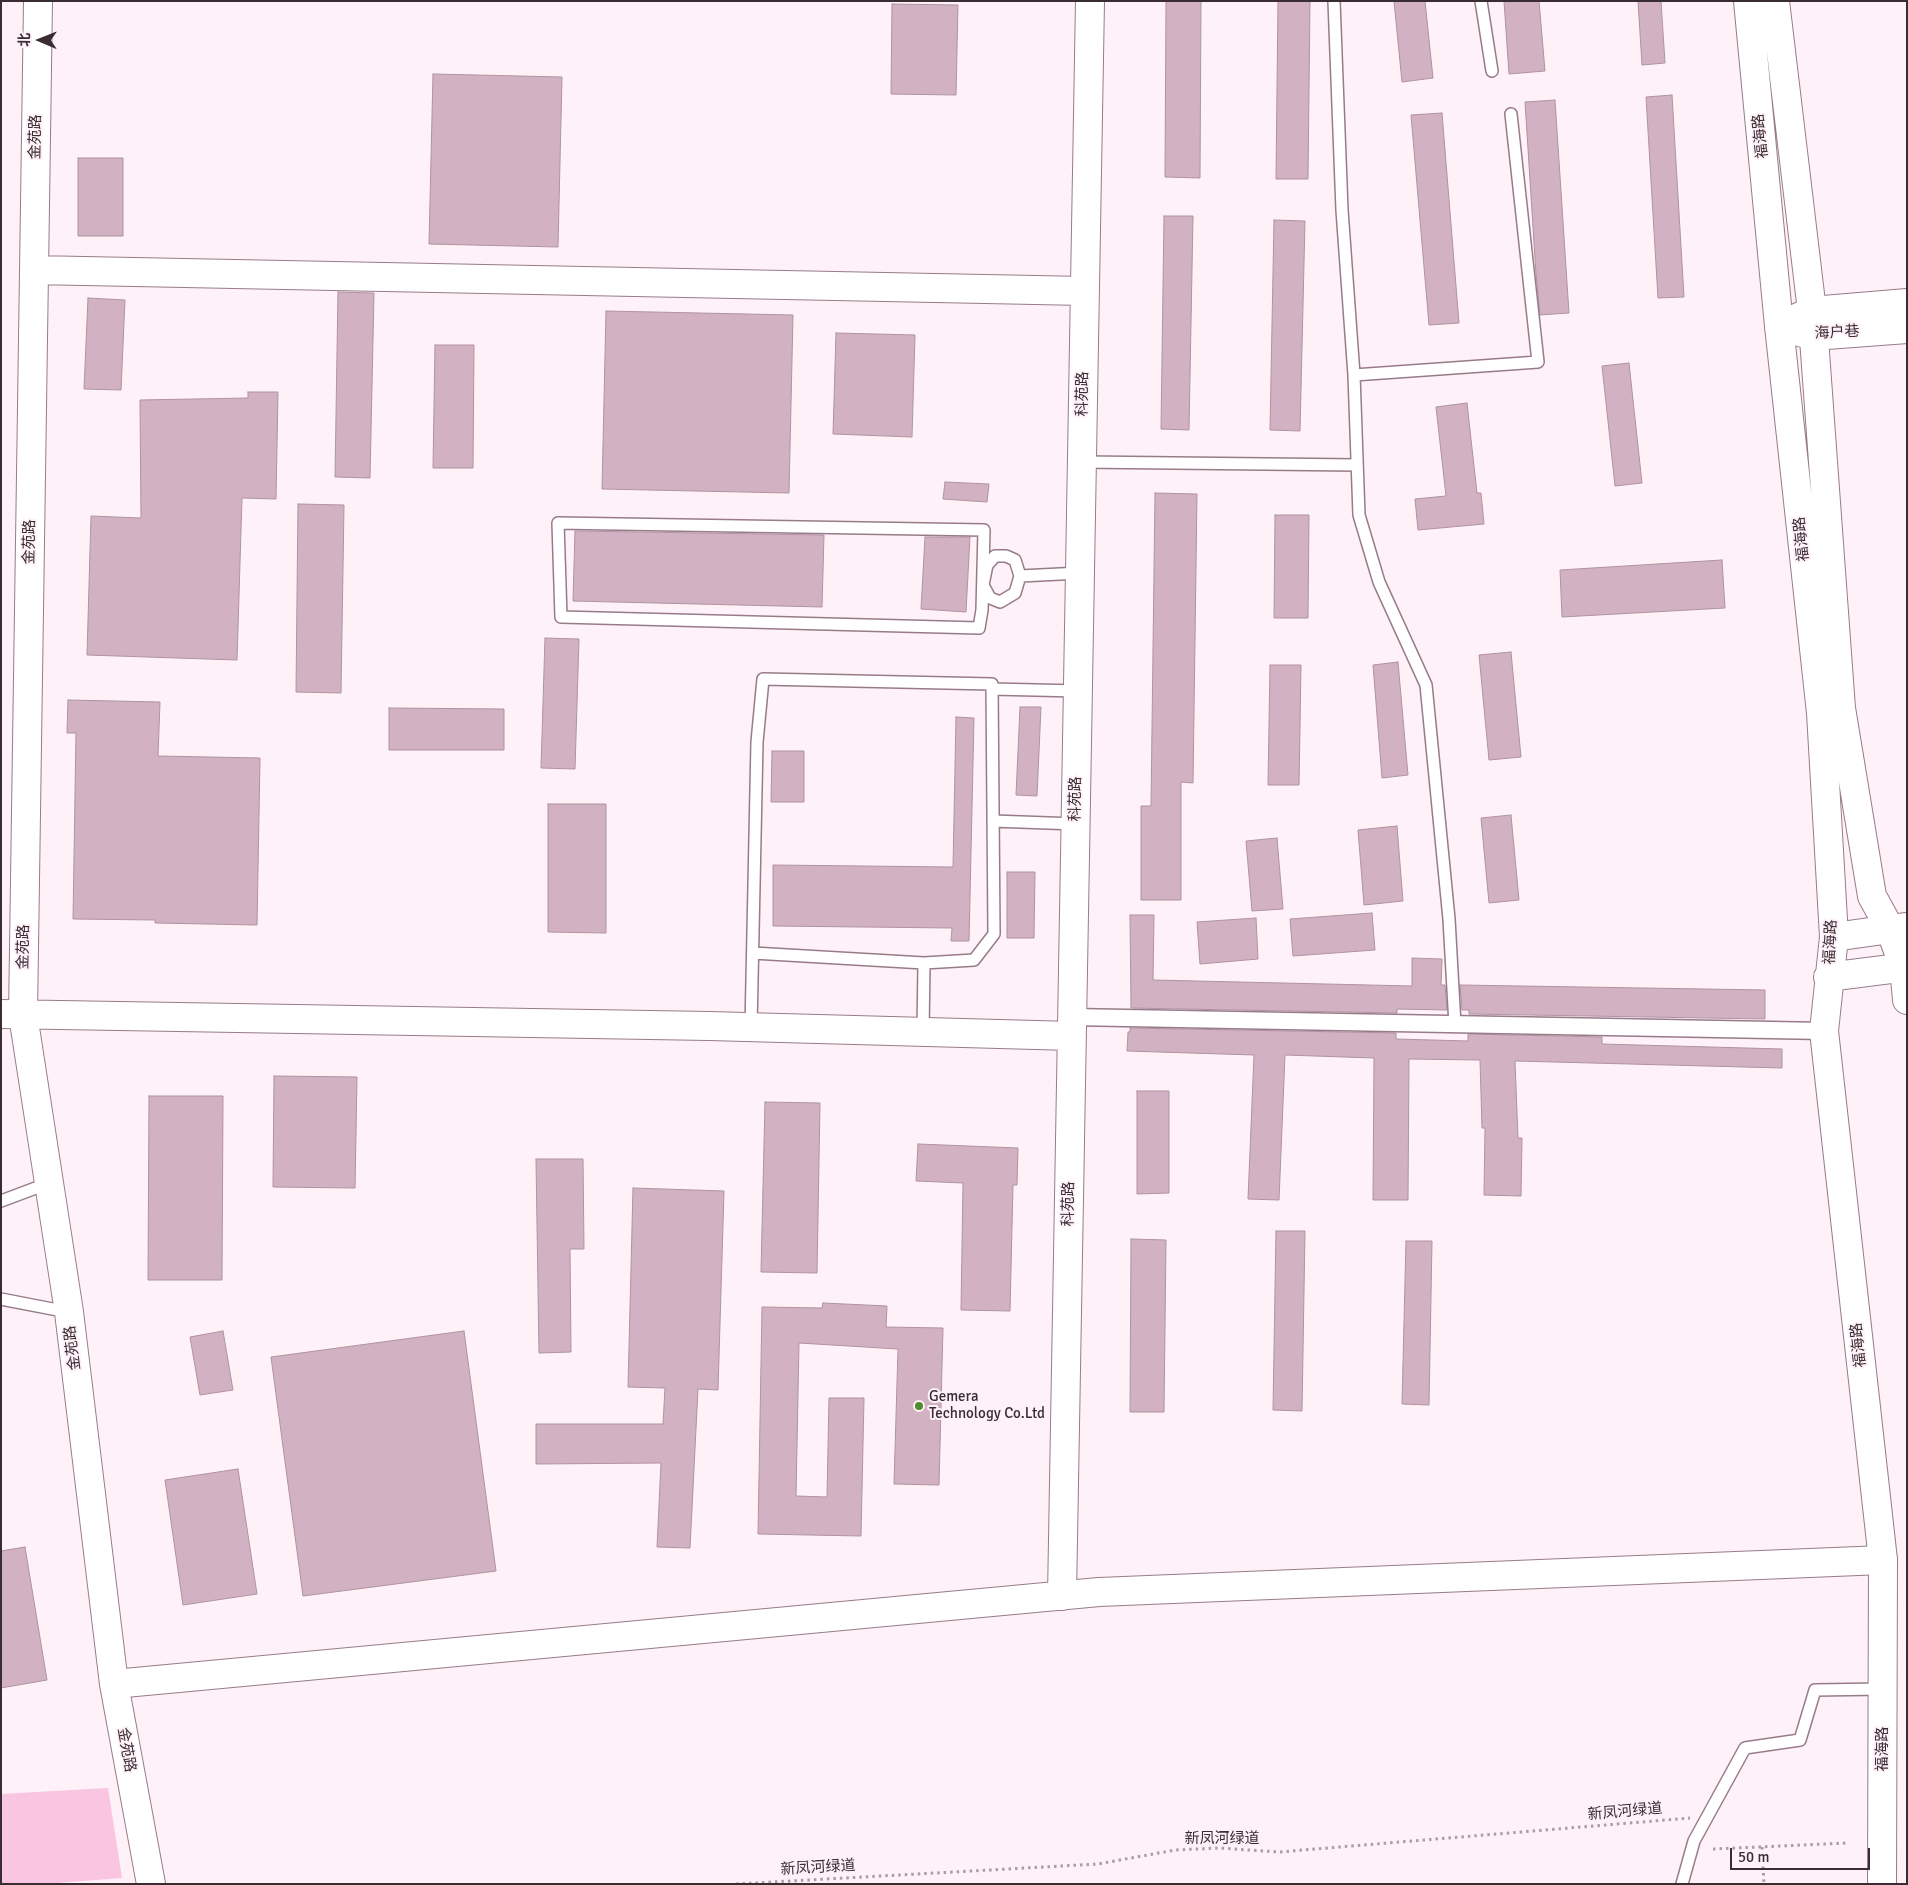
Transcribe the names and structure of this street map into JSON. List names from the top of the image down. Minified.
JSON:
{"streets":{"street":["福海路","金苑路","海户巷","科苑路"],"path":["新凤河绿道"]},"crossings":[["福海路","海户巷"]],"places":["Gemera Technology Co.Ltd"],"scale_bar":"50 m","north":"left"}
